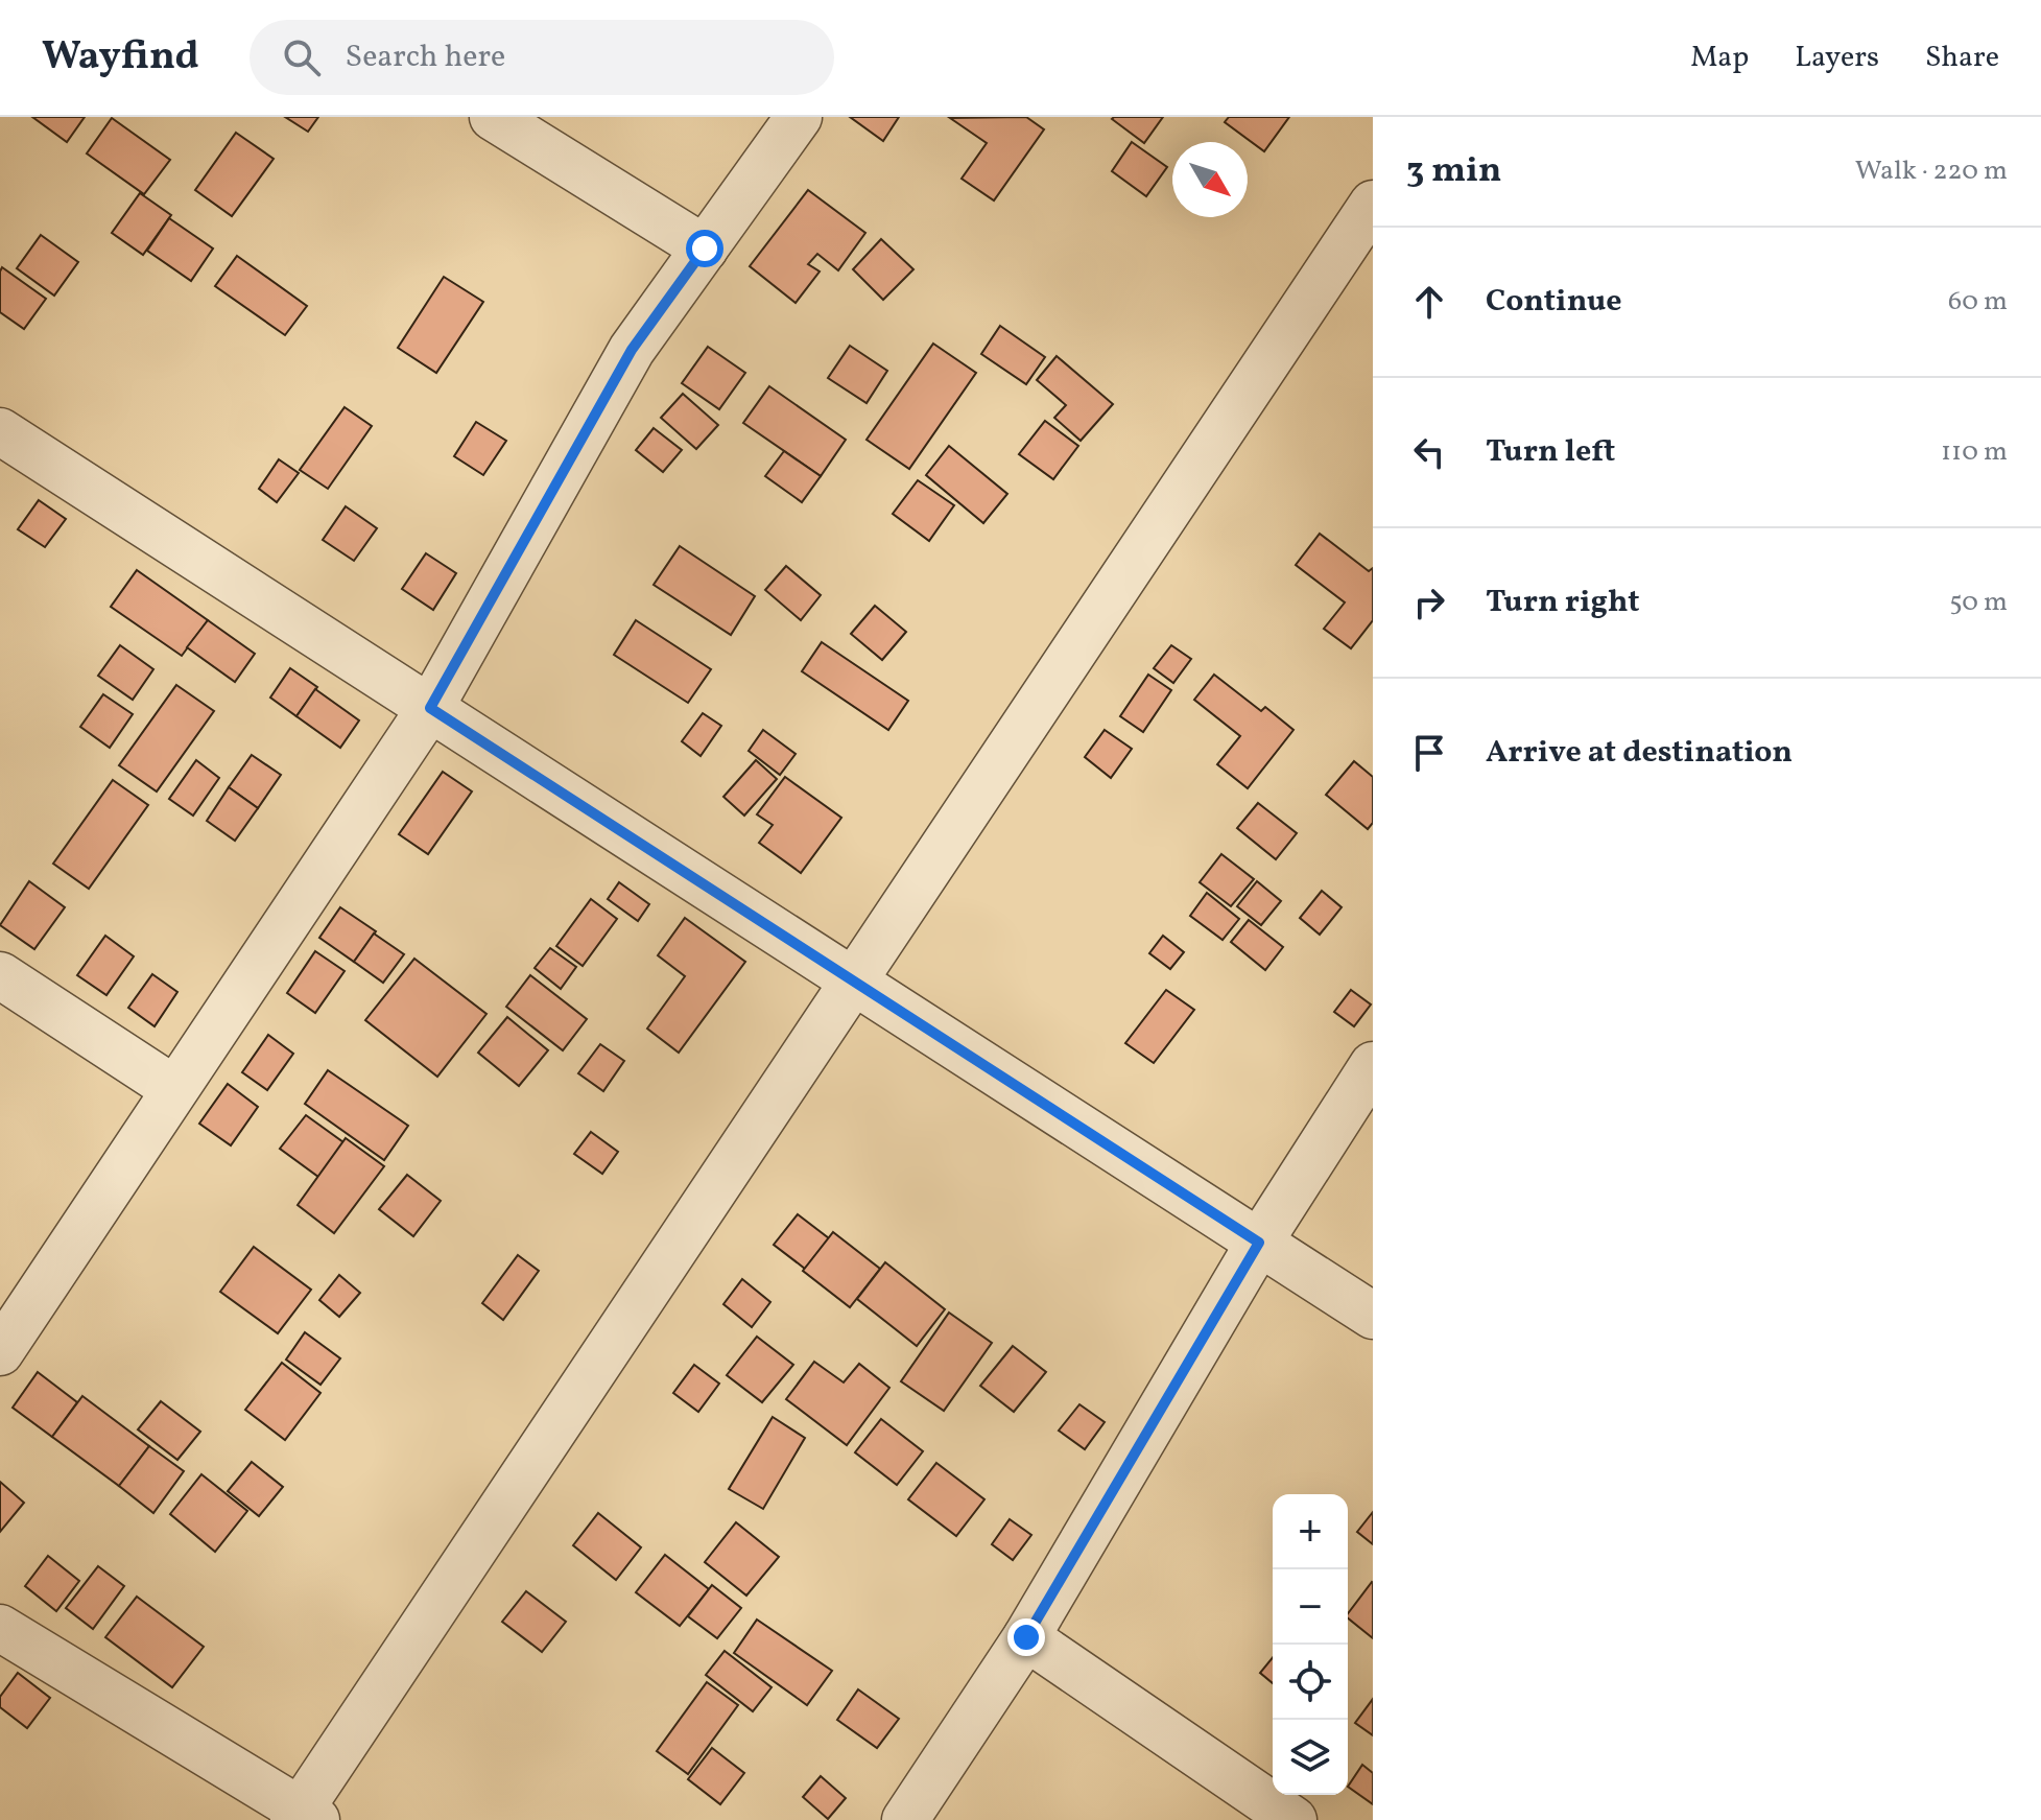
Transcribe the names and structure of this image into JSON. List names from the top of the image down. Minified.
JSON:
{"north":"bottom right","page":{"header":"Wayfind","search":"Search here","nav":["Map","Layers","Share"],"heading":["3 min","Walk · 220 m"],"list":[["Continue","60 m"],["Turn left","110 m"],["Turn right","50 m"],"Arrive at destination"],"map_buttons":["+","−"]}}
